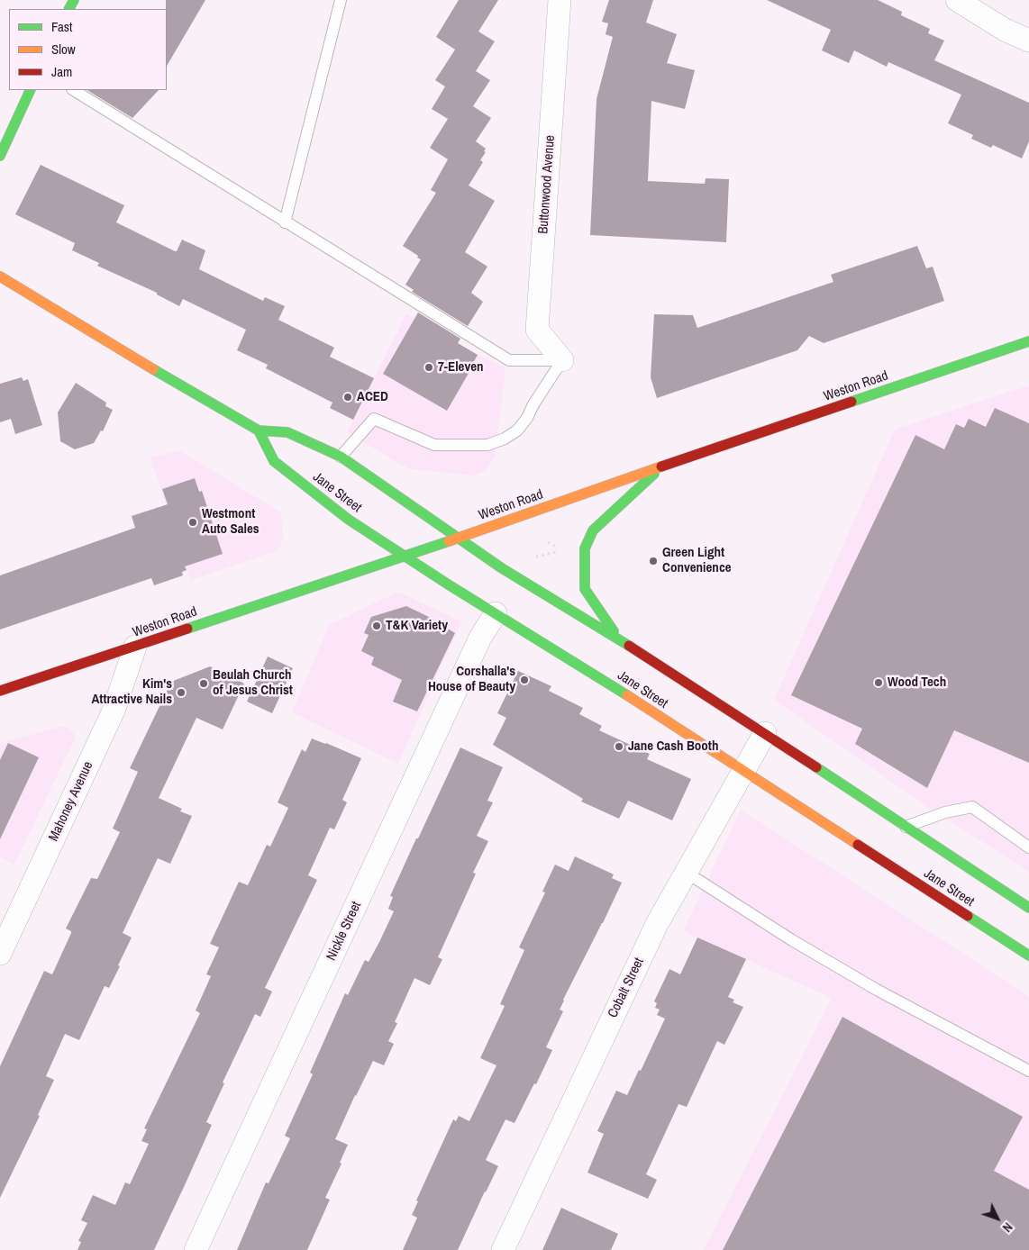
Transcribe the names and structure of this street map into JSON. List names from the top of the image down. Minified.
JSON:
{"streets":{"main road":["Weston Road","Jane Street"],"street":["Buttonwood Avenue","Mahoney Avenue","Nickle Street","Cobalt Street"]},"crossings":[["Weston Road","Jane Street"],["Weston Road","Mahoney Avenue"],["Jane Street","Nickle Street"],["Jane Street","Cobalt Street"]],"places":["7-Eleven","ACED","Westmont Auto Sales","Green Light Convenience","T&K Variety","Corshalla's House of Beauty","Wood Tech","Beulah Church of Jesus Christ","Kim's Attractive Nails","Jane Cash Booth"],"legend":["Fast","Slow","Jam"],"north":"bottom right"}
